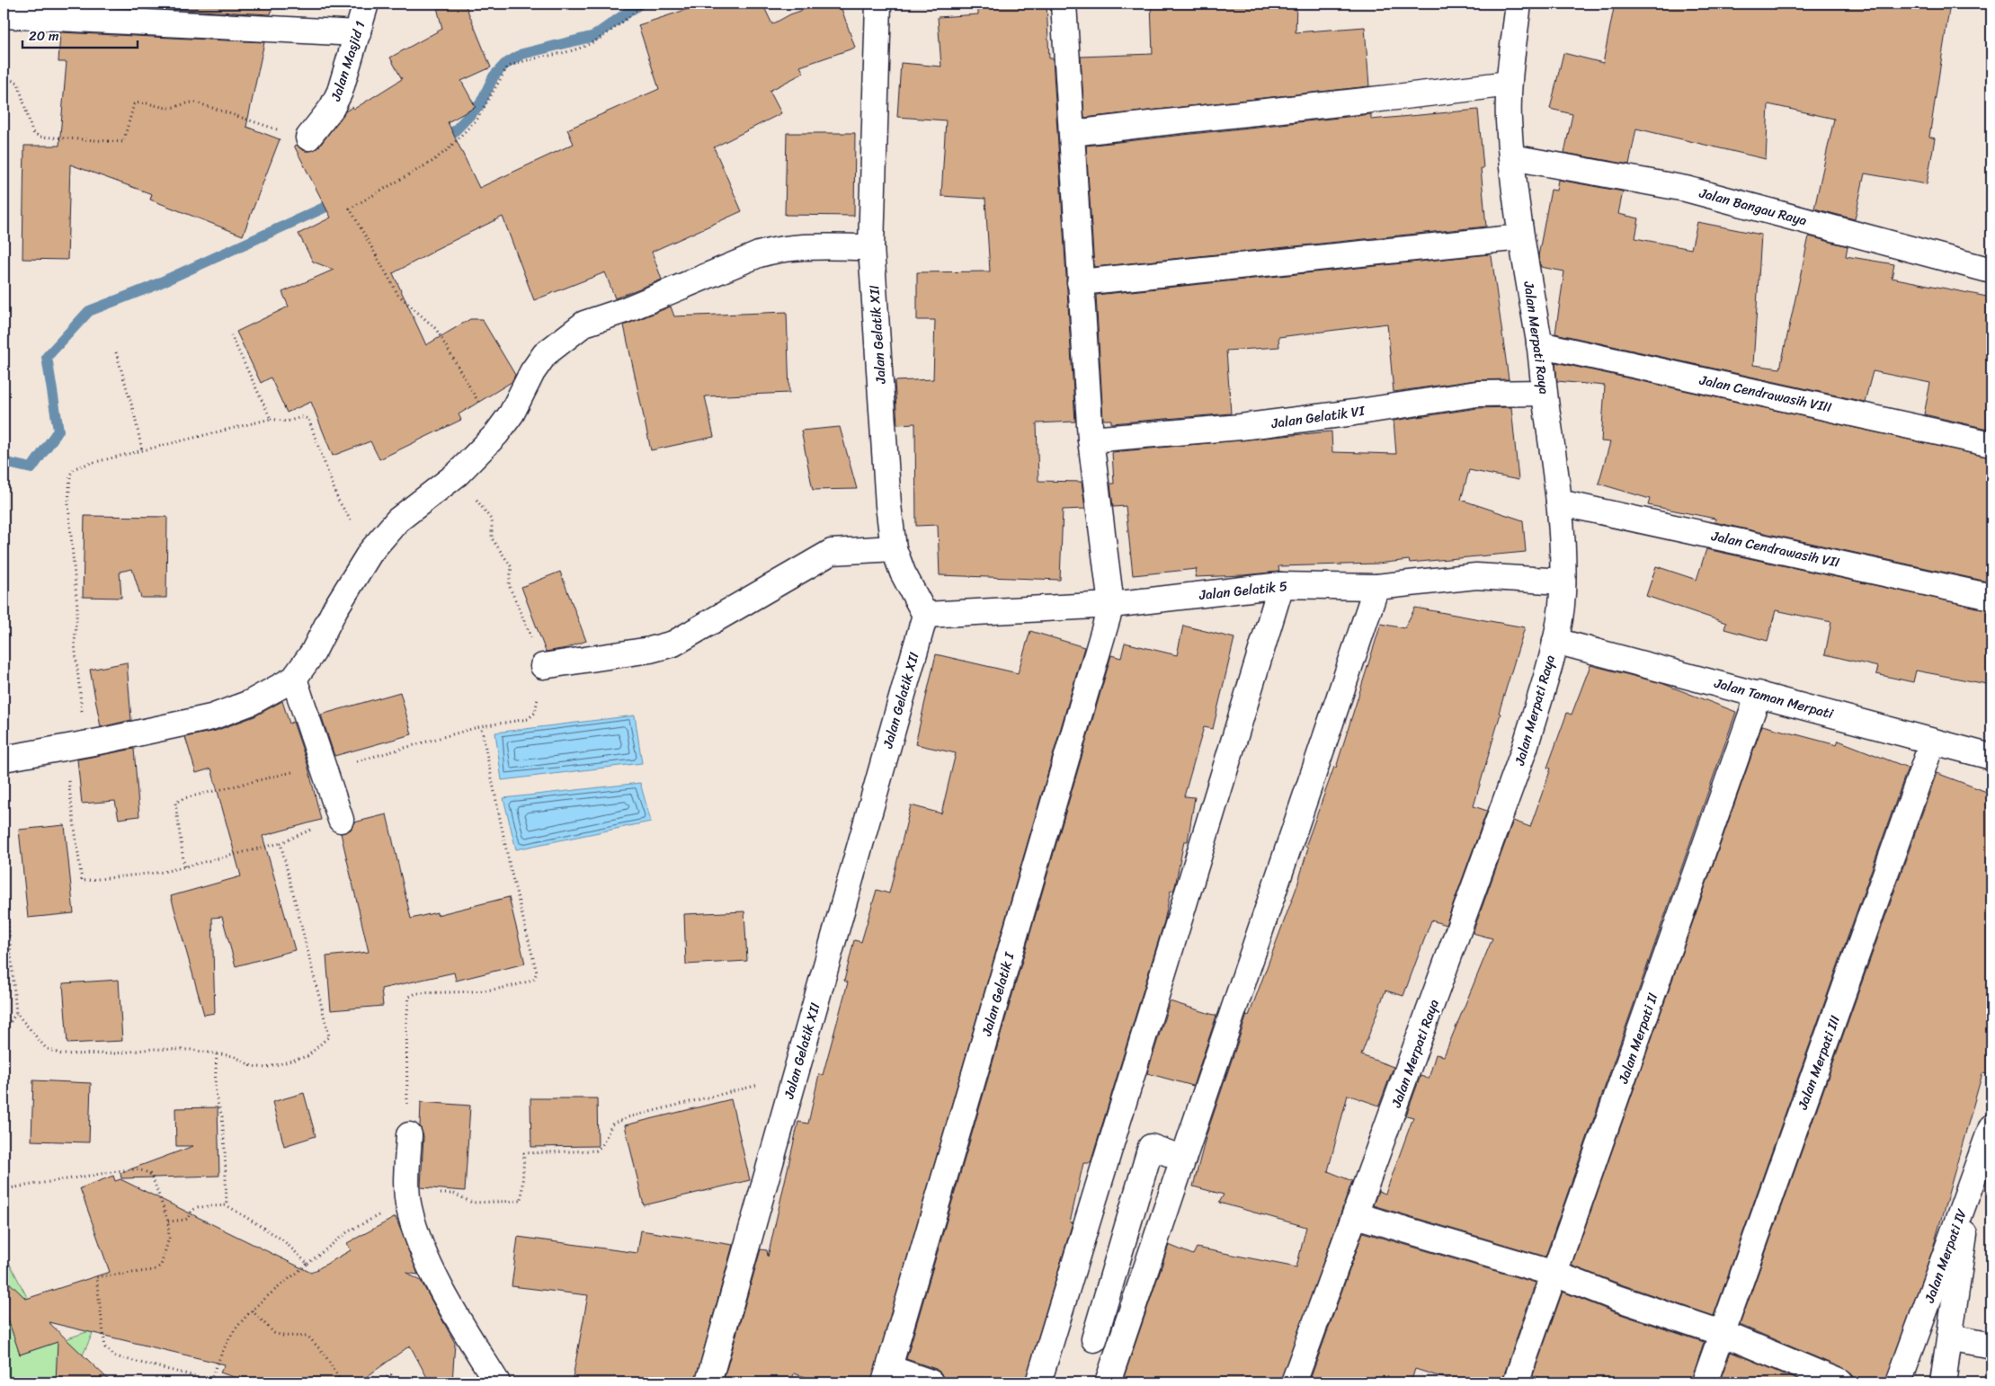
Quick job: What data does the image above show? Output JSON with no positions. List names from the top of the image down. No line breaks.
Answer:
{"streets":{"street":["Jalan Masjid 1","Jalan Bangau Raya","Jalan Gelatik XII","Jalan Merpati Raya","Jalan Cendrawasih VIII","Jalan Gelatik VI","Jalan Cendrawasih VII","Jalan Gelatik 5","Jalan Taman Merpati","Jalan Gelatik I","Jalan Merpati II","Jalan Merpati III","Jalan Merpati IV"]},"crossings":[["Jalan Bangau Raya","Jalan Merpati Raya"],["Jalan Gelatik XII","Jalan Gelatik 5"],["Jalan Merpati Raya","Jalan Cendrawasih VIII"],["Jalan Merpati Raya","Jalan Gelatik VI"],["Jalan Merpati Raya","Jalan Cendrawasih VII"],["Jalan Merpati Raya","Jalan Gelatik 5"],["Jalan Merpati Raya","Jalan Taman Merpati"],["Jalan Gelatik 5","Jalan Gelatik I"],["Jalan Taman Merpati","Jalan Merpati II"],["Jalan Taman Merpati","Jalan Merpati III"]],"scale_bar":"20 m"}
